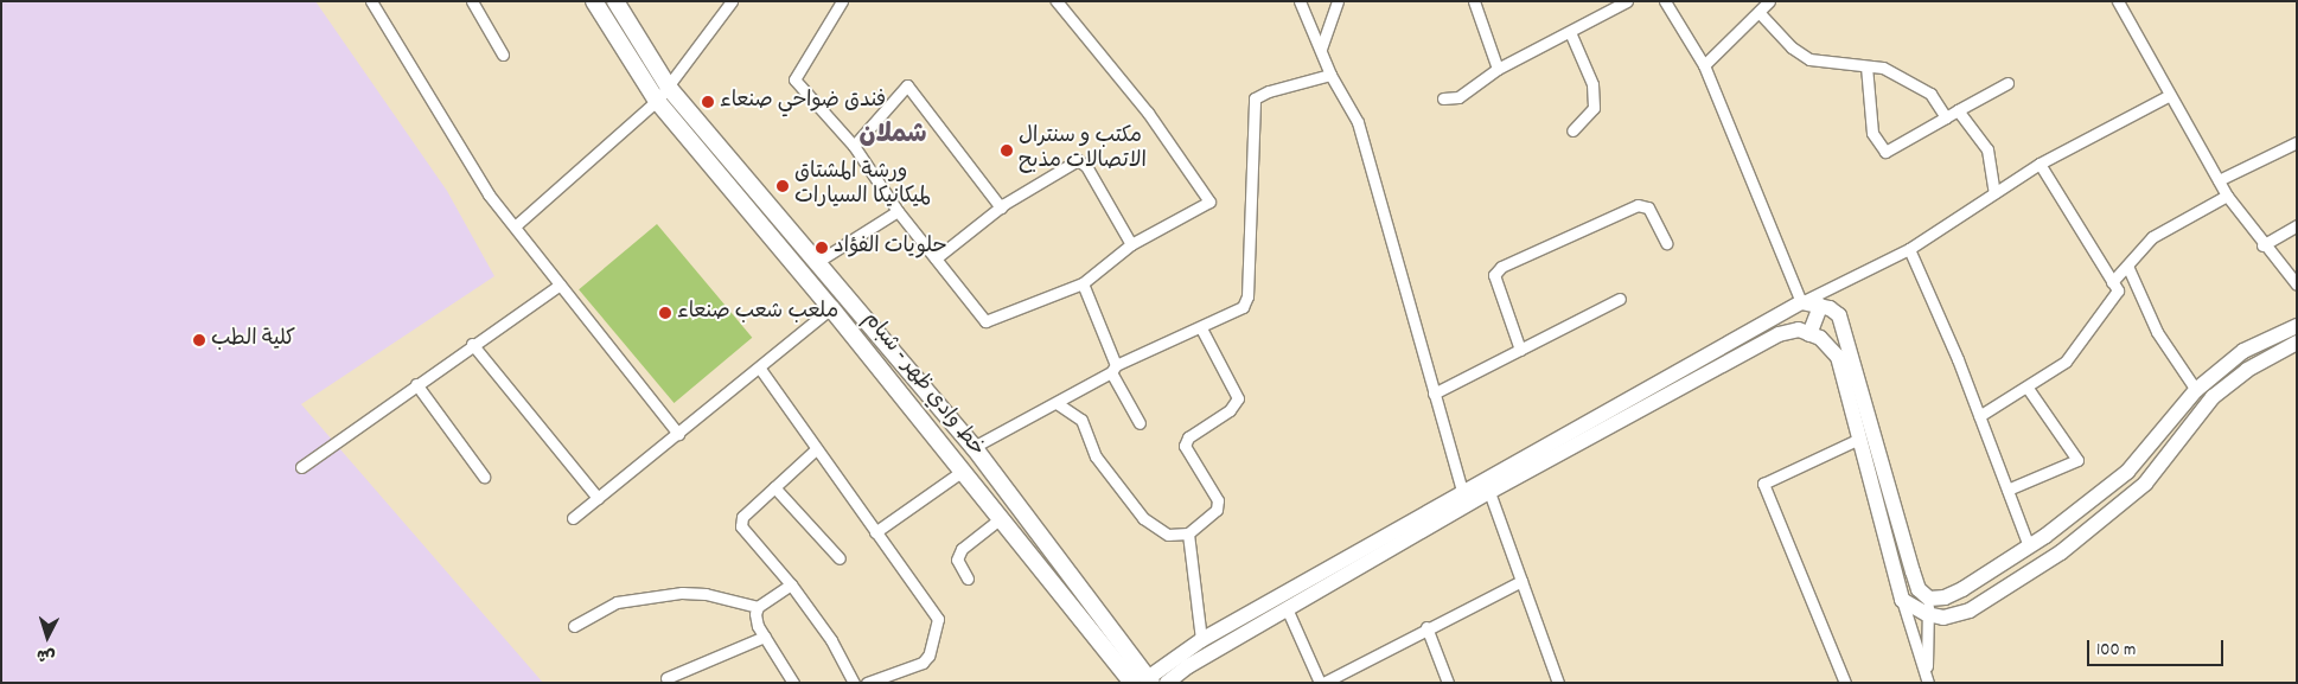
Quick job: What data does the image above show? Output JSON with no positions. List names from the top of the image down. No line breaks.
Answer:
{"streets":{"main road":["خط وادي ظهر - شبام"]},"districts":["شملان"],"places":["فندق ضواحي صنعاء","مكتب و سنترال الاتصالات مذبح","ورشة المشتاق لميكانيكا السيارات","حلويات الفؤاد","ملعب شعب صنعاء","كلية الطب"],"scale_bar":"100 m","north":"bottom"}
